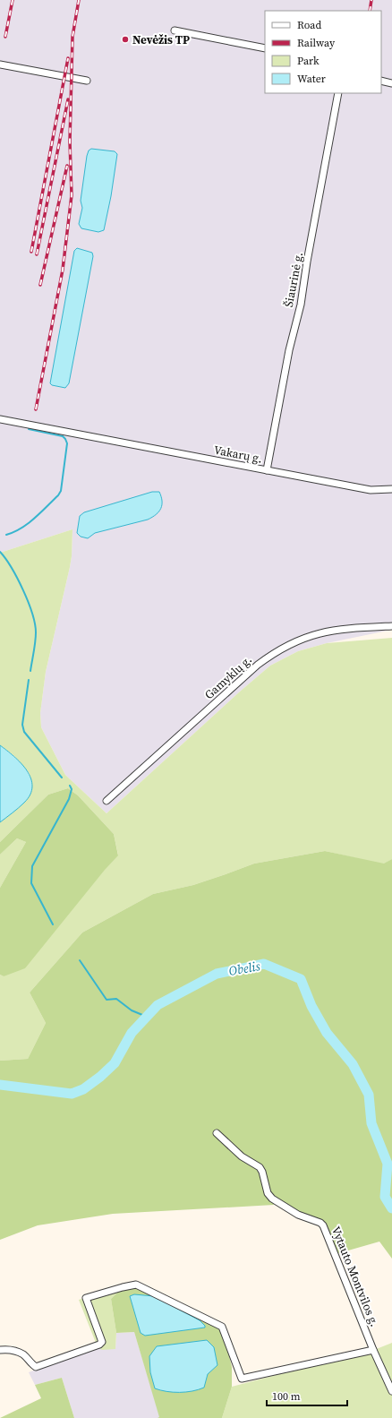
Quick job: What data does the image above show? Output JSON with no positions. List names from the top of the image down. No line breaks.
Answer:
{"streets":{"street":["Šiaurinė g.","Vakarų g.","Gamyklų g.","Vytauto Montvilos g."]},"crossings":[["Šiaurinė g.","Vakarų g."]],"water":["Obelis"],"places":["Nevėžis TP"],"legend":["Road","Railway","Park","Water"],"scale_bar":"100 m"}
